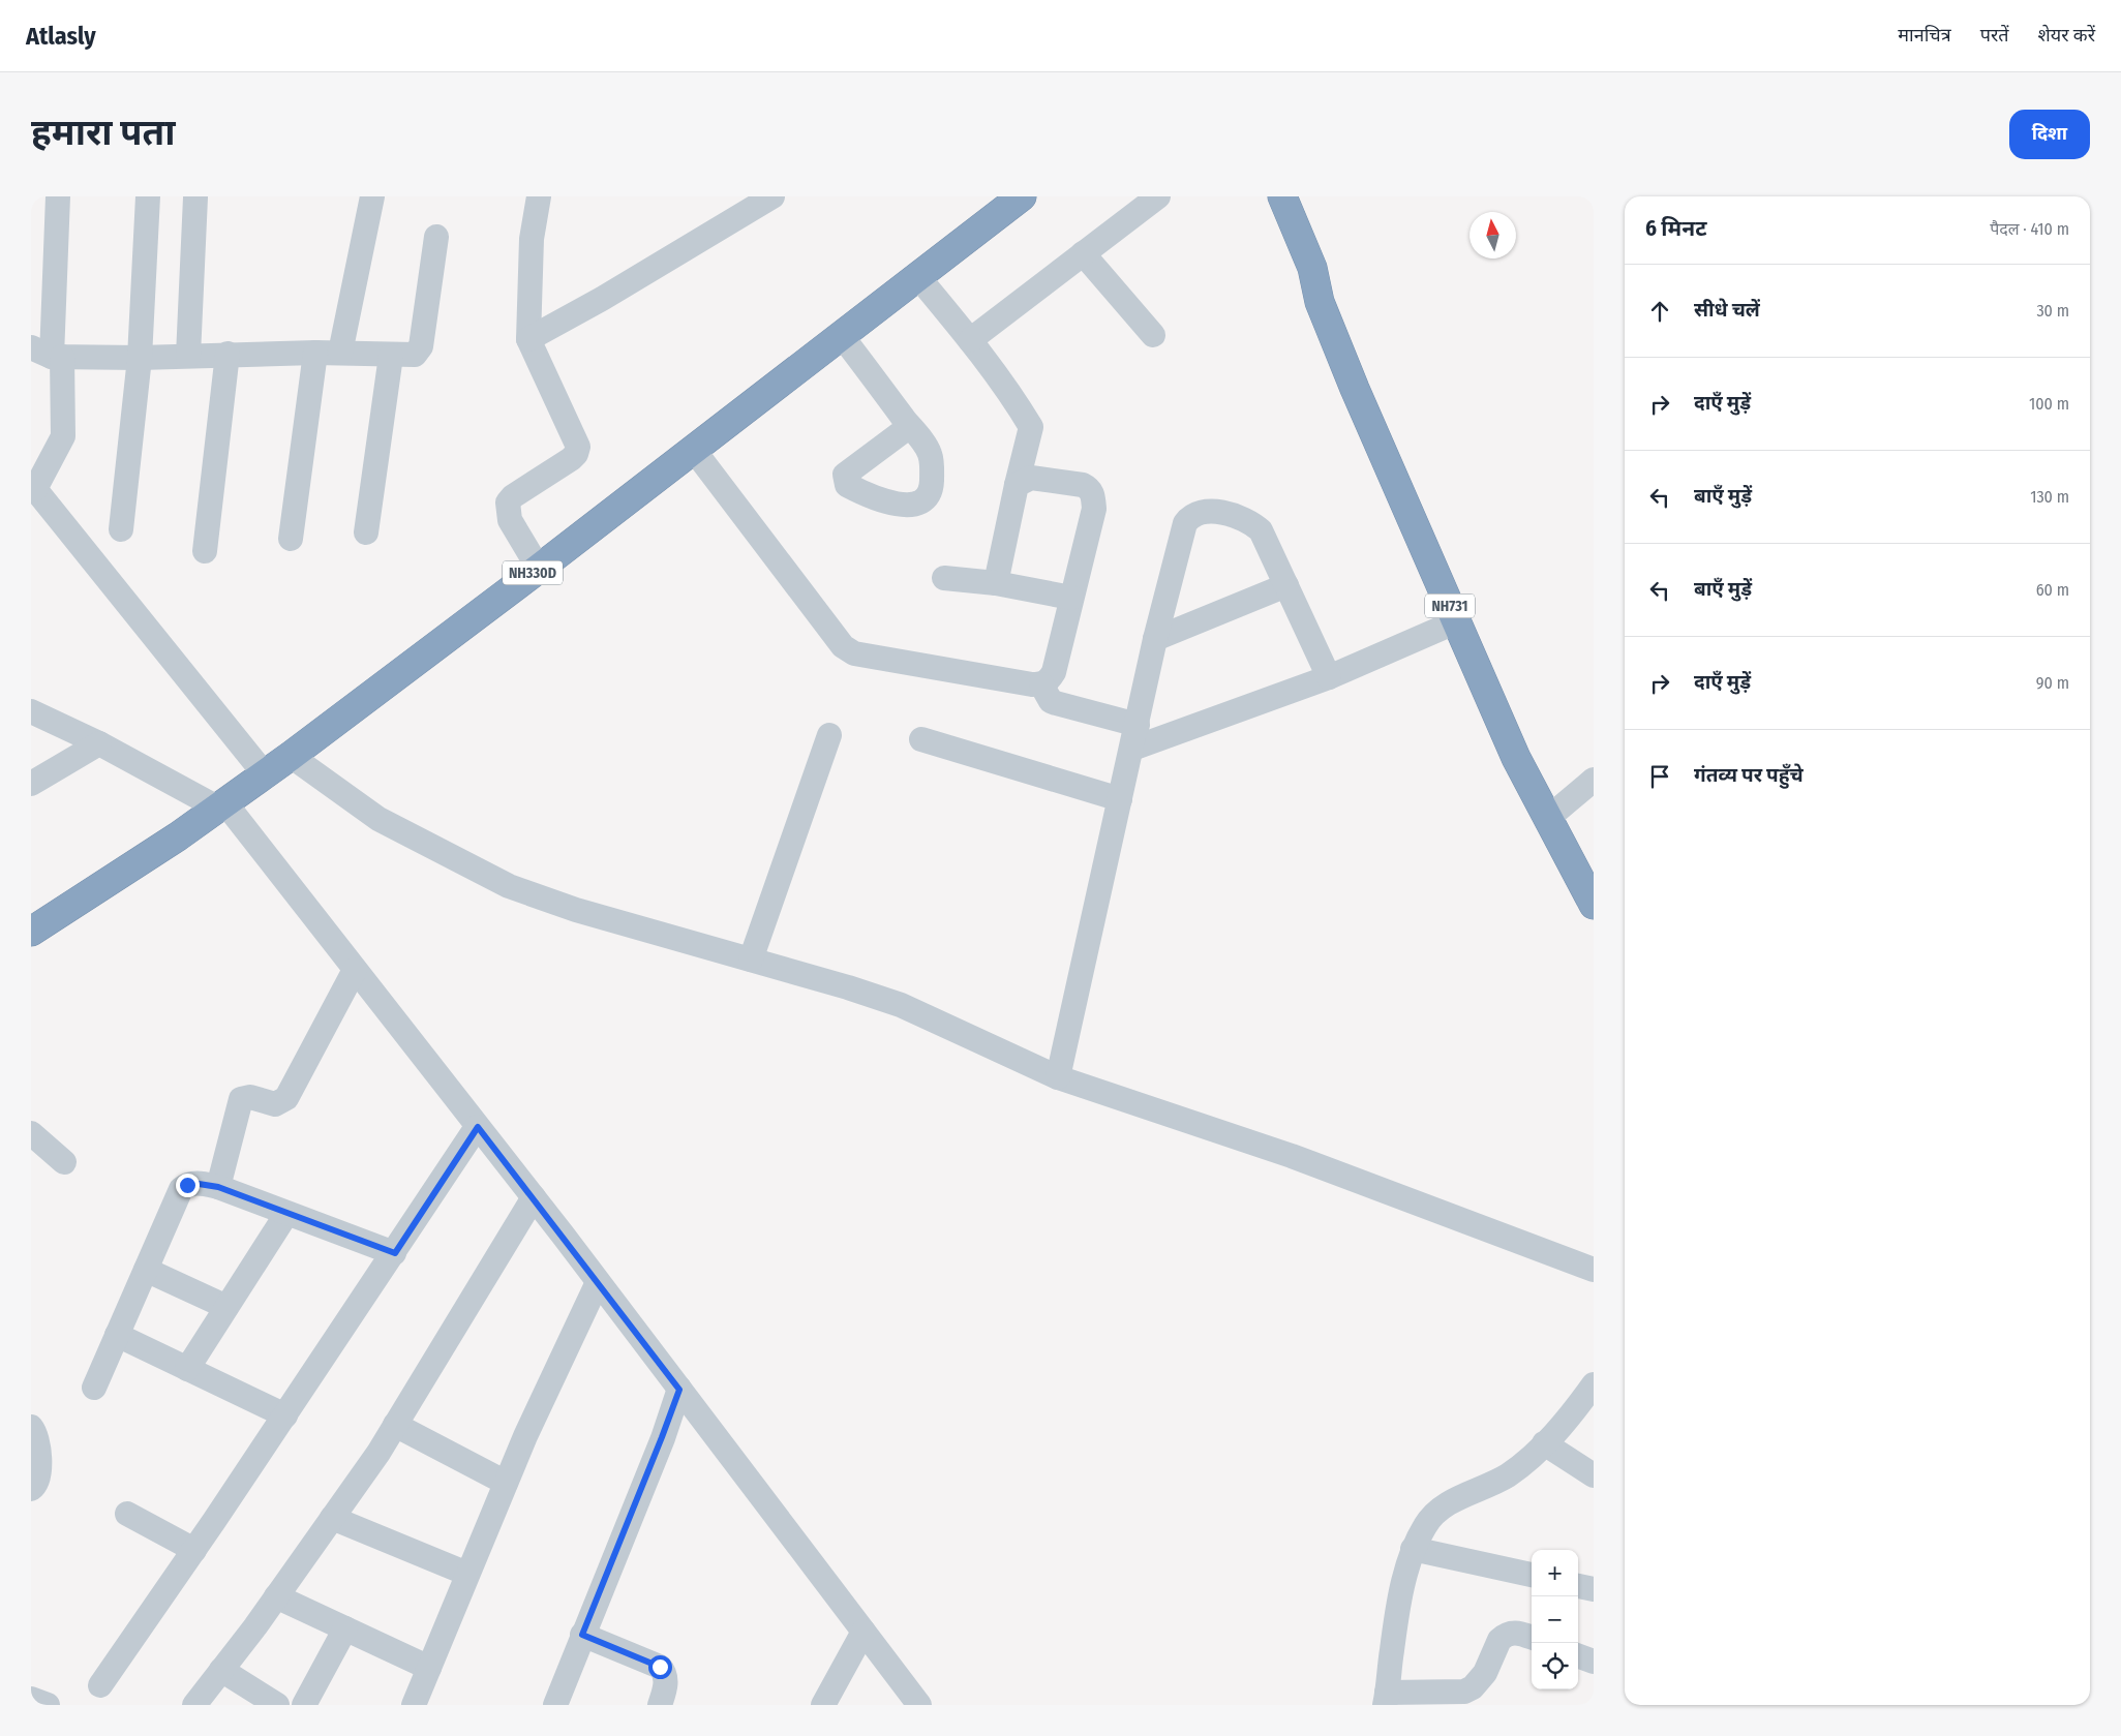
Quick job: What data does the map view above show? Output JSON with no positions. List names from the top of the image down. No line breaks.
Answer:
{"streets":{"highway":["NH330D","NH731"]},"north":"top","page":{"header":"Atlasly","nav":["मानचित्र","परतें","शेयर करें"],"buttons":"दिशा","title":"हमारा पता","heading":["6 मिनट","पैदल · 410 m"],"list":[["सीधे चलें","30 m"],["दाएँ मुड़ें","100 m"],["बाएँ मुड़ें","130 m"],["बाएँ मुड़ें","60 m"],["दाएँ मुड़ें","90 m"],"गंतव्य पर पहुँचे"],"map_buttons":["+","−"]}}
